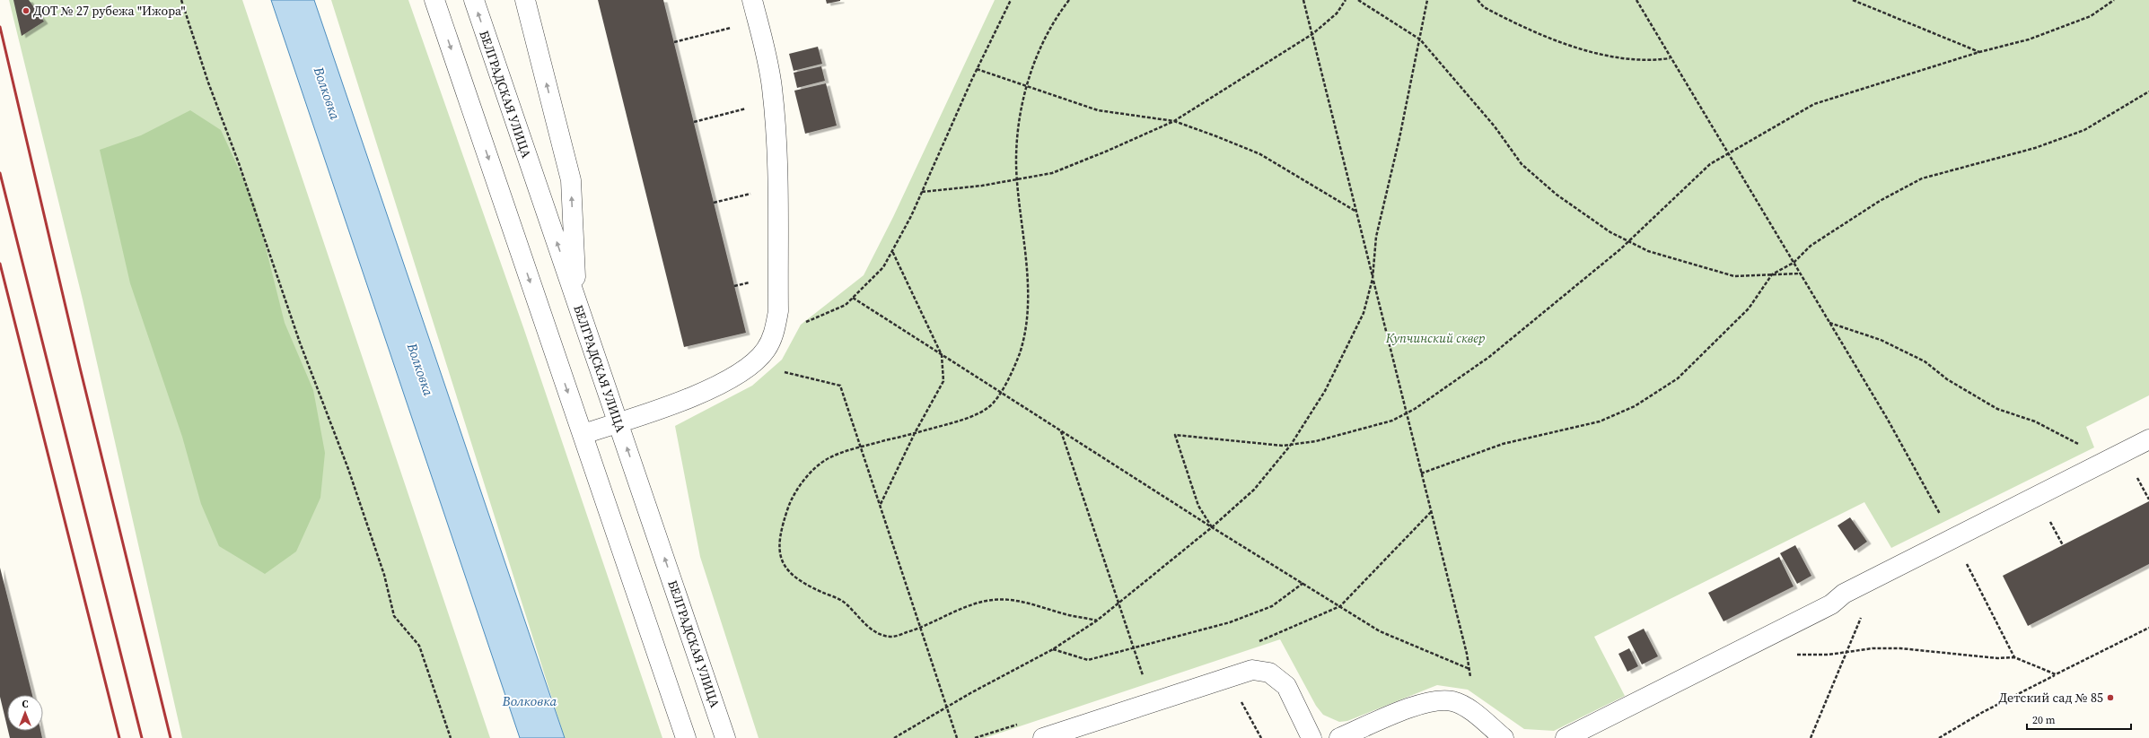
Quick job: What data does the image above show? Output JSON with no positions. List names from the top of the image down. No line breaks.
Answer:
{"streets":{"street":["БЕЛГРАДСКАЯ УЛИЦА"]},"water":["Волковка"],"parks":["Купчинский сквер"],"places":["ДОТ № 27 рубежа \"Ижора\"","Детский сад № 85"],"scale_bar":"20 m","north":"top"}
